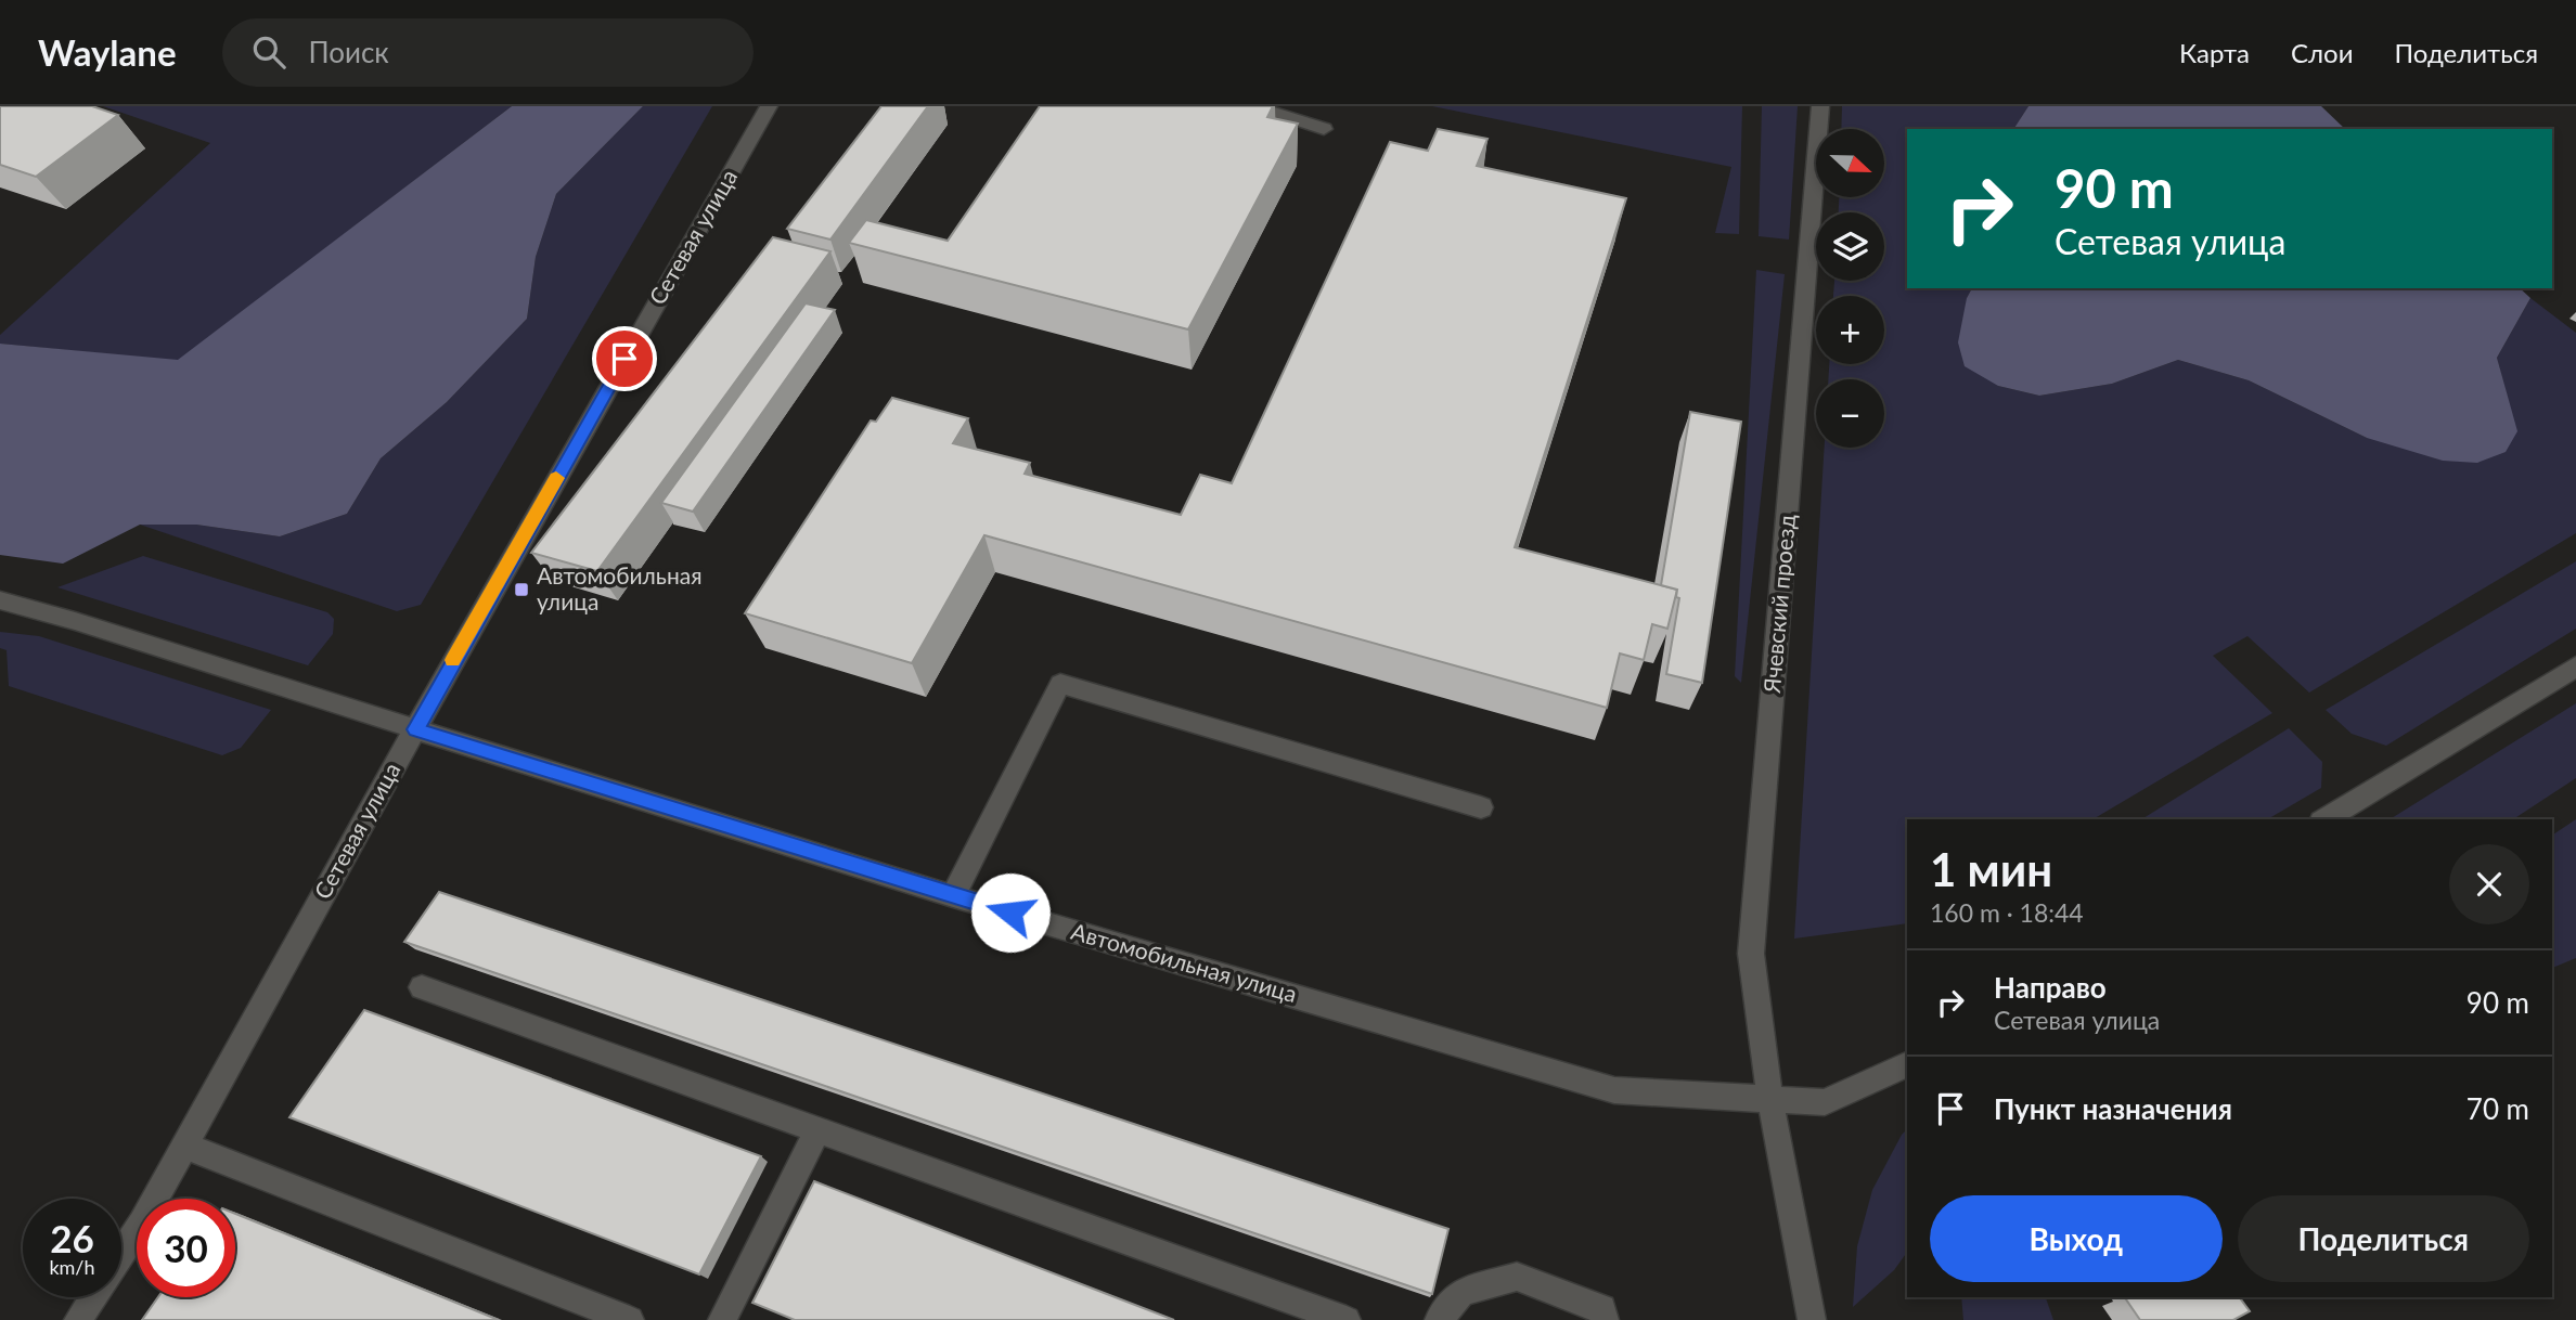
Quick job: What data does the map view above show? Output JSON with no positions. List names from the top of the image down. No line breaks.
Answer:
{"streets":{"street":["Сетевая улица","Ячевский проезд","Автомобильная улица"]},"crossings":[["Сетевая улица","Автомобильная улица"],["Ячевский проезд","Автомобильная улица"]],"places":{"transit":["Автомобильная улица"]},"north":"right","page":{"header":"Waylane","search":"Поиск","nav":["Карта","Слои","Поделиться"],"map_buttons":["+","−"],"turn":["90 m","Сетевая улица"],"heading":["1 мин","160 m · 18:44"],"list":[{"name":"Направо","note":"Сетевая улица","value":"90 m"},{"name":"Пункт назначения","value":"70 m"}],"buttons":["Выход","Поделиться"],"speed":"26 km/h","limit":"30"}}
